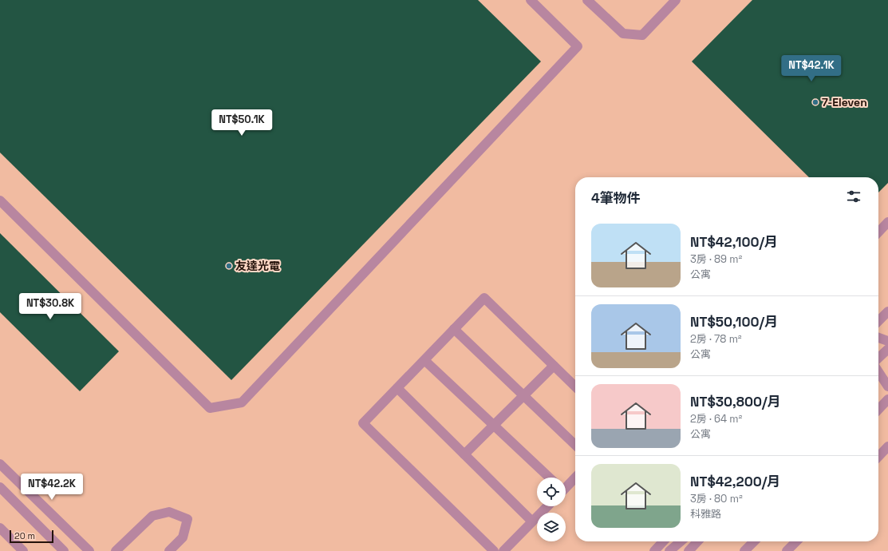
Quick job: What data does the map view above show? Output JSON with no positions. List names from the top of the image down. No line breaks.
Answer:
{"places":["7-Eleven","友達光電"],"scale_bar":"20 m","page":{"price":["NT$42.1K","NT$50.1K","NT$30.8K","NT$42.2K"],"heading":"4筆物件","list":[{"name":"NT$42,100/月","note":"3房 · 89 m² · 公寓"},{"name":"NT$50,100/月","note":"2房 · 78 m² · 公寓"},{"name":"NT$30,800/月","note":"2房 · 64 m² · 公寓"},{"name":"NT$42,200/月","note":"3房 · 80 m² · 科雅路"}],"scale":"20 m"}}
